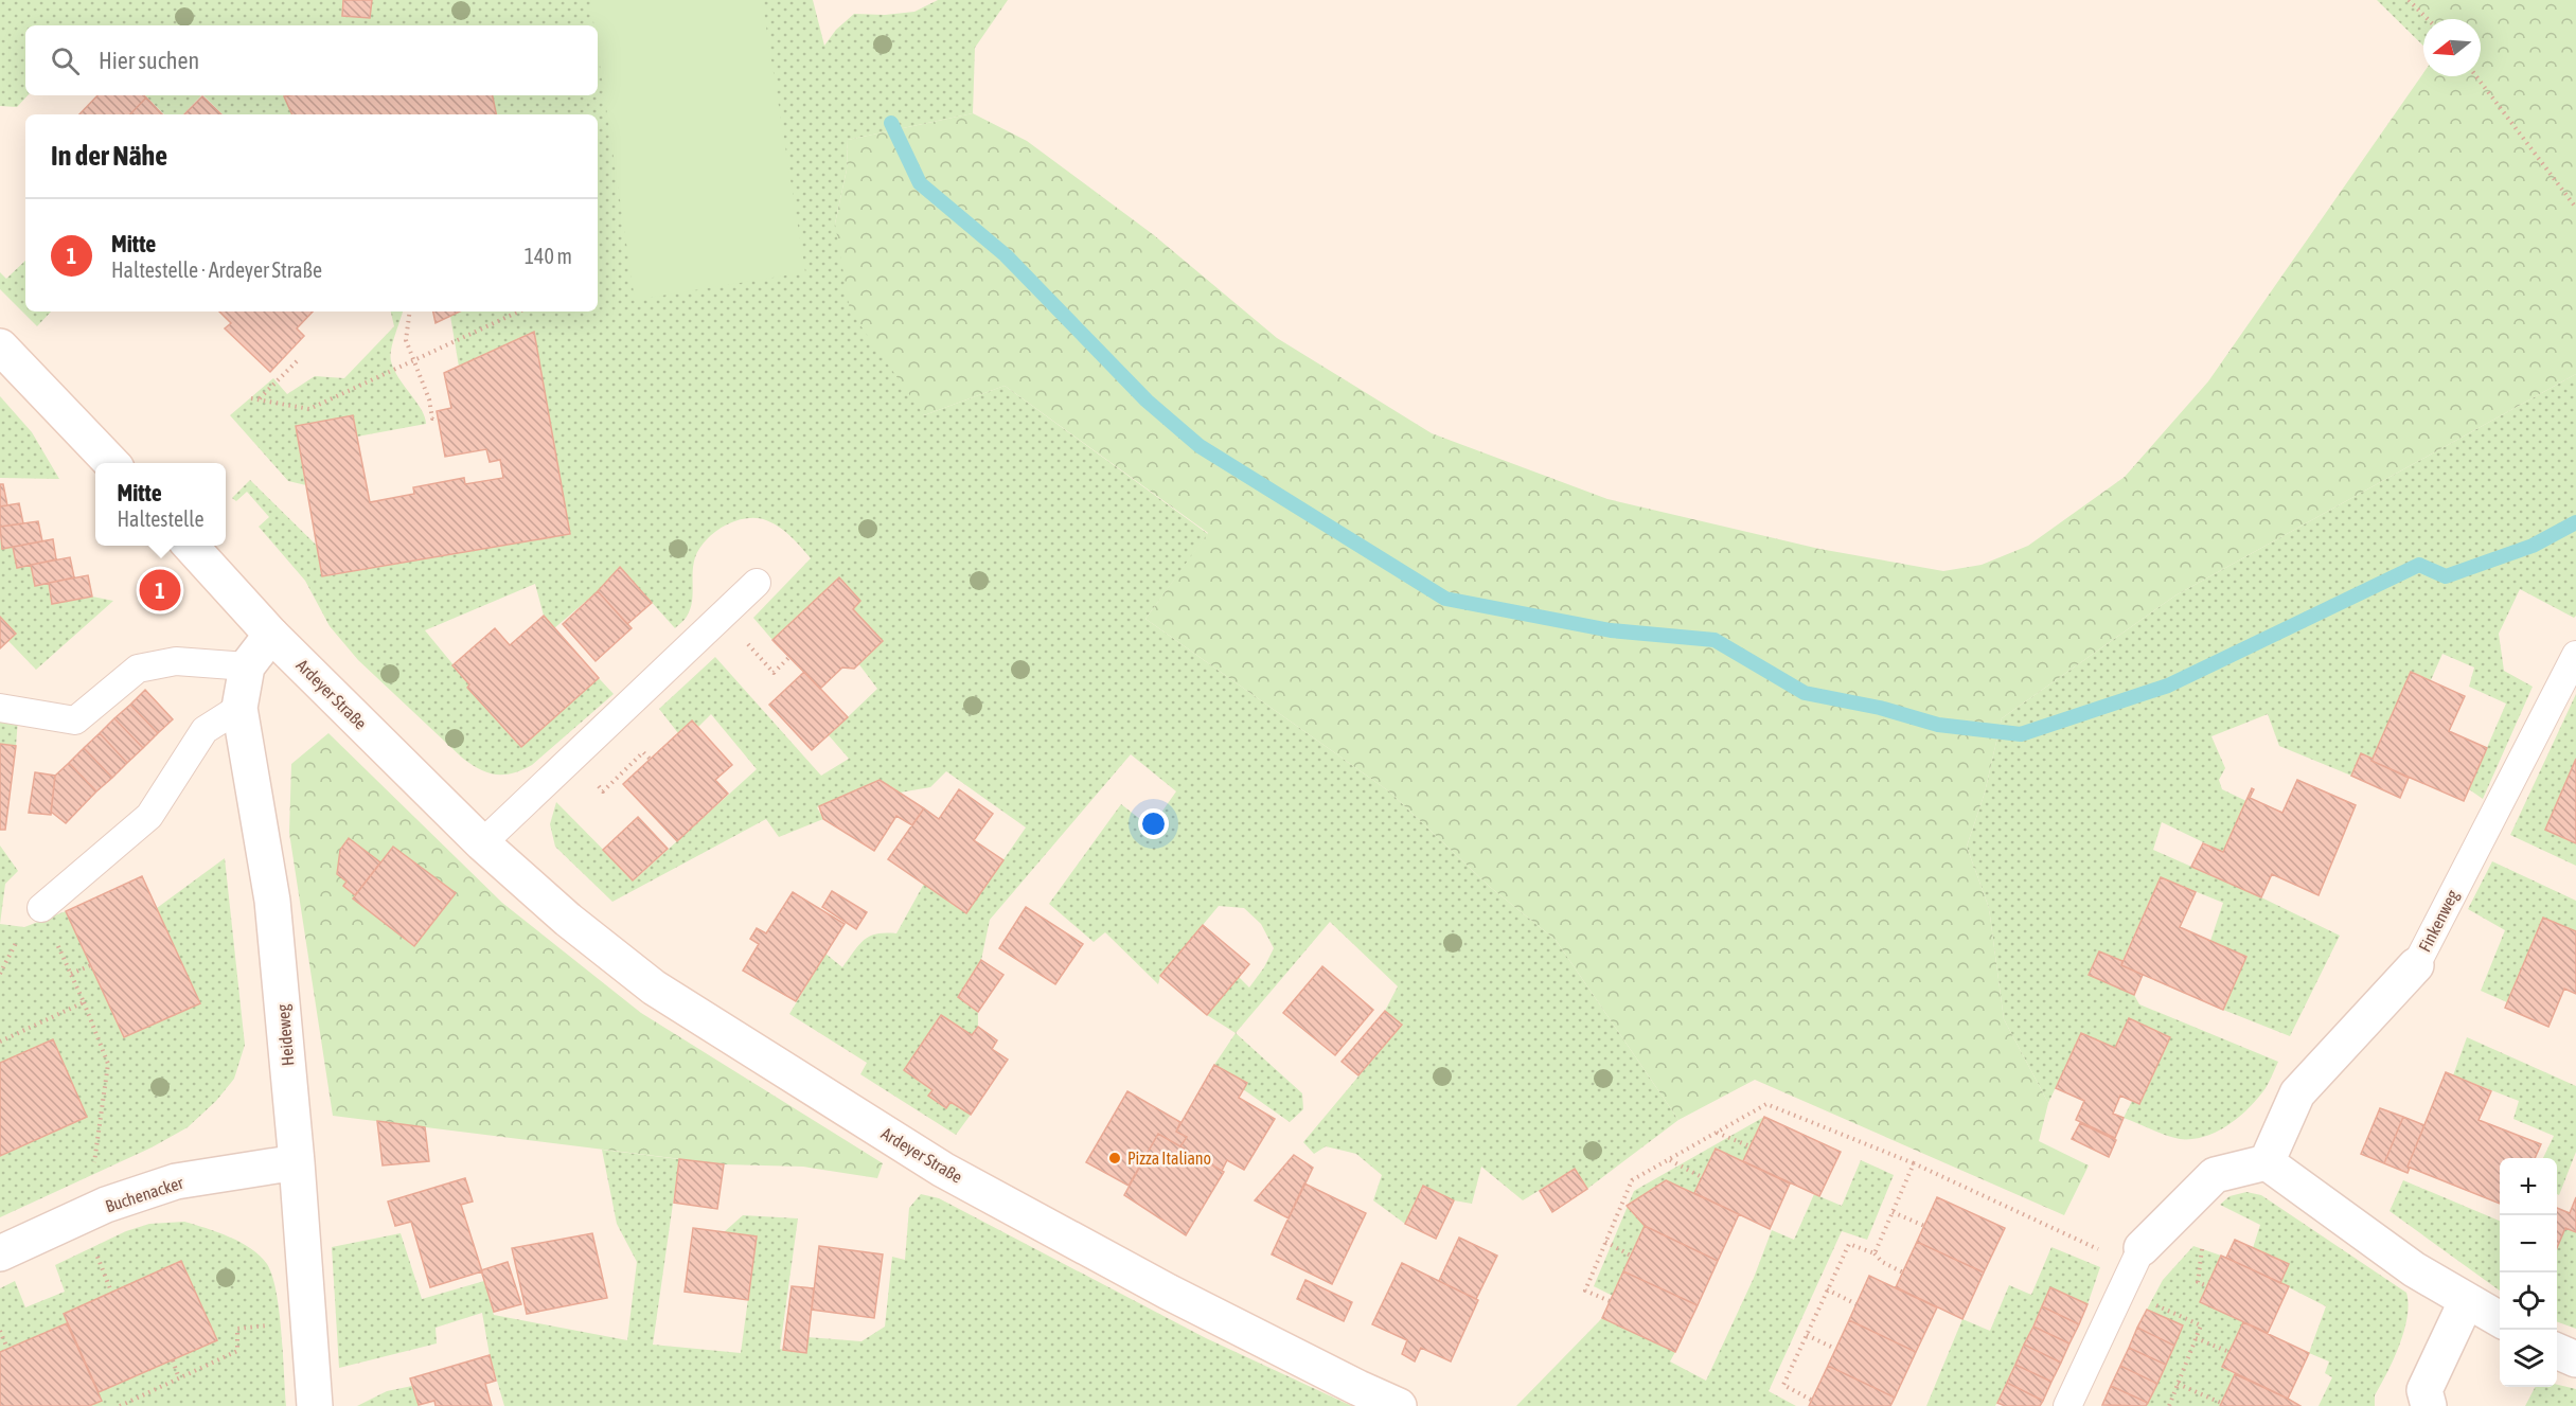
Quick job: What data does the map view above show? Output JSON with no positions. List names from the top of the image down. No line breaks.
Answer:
{"streets":{"street":["Ardeyer Straße","Finkenweg","Heideweg","Buchenacker"]},"crossings":[["Ardeyer Straße","Heideweg"],["Heideweg","Buchenacker"]],"places":["Pizza Italiano"],"north":"left","page":{"search":"Hier suchen","heading":"In der Nähe","list":[{"mark":"1","name":"Mitte","note":"Haltestelle · Ardeyer Straße","value":"140 m"}],"popup":["Mitte","Haltestelle"],"pins":"1","map_buttons":["+","−"]}}
